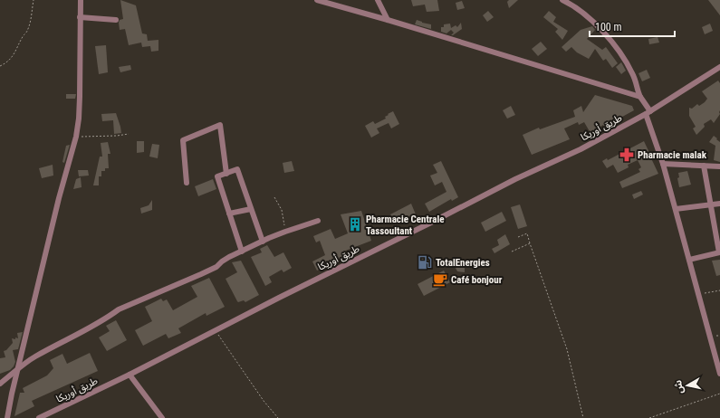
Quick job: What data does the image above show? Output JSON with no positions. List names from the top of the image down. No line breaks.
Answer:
{"streets":{"street":["طريق أوريكا"]},"places":{"pharmacy":["Pharmacie malak"],"building":["Pharmacie Centrale Tassoultant"],"fuel station":["TotalEnergies"],"cafe":["Café bonjour"]},"scale_bar":"100 m","north":"left"}
